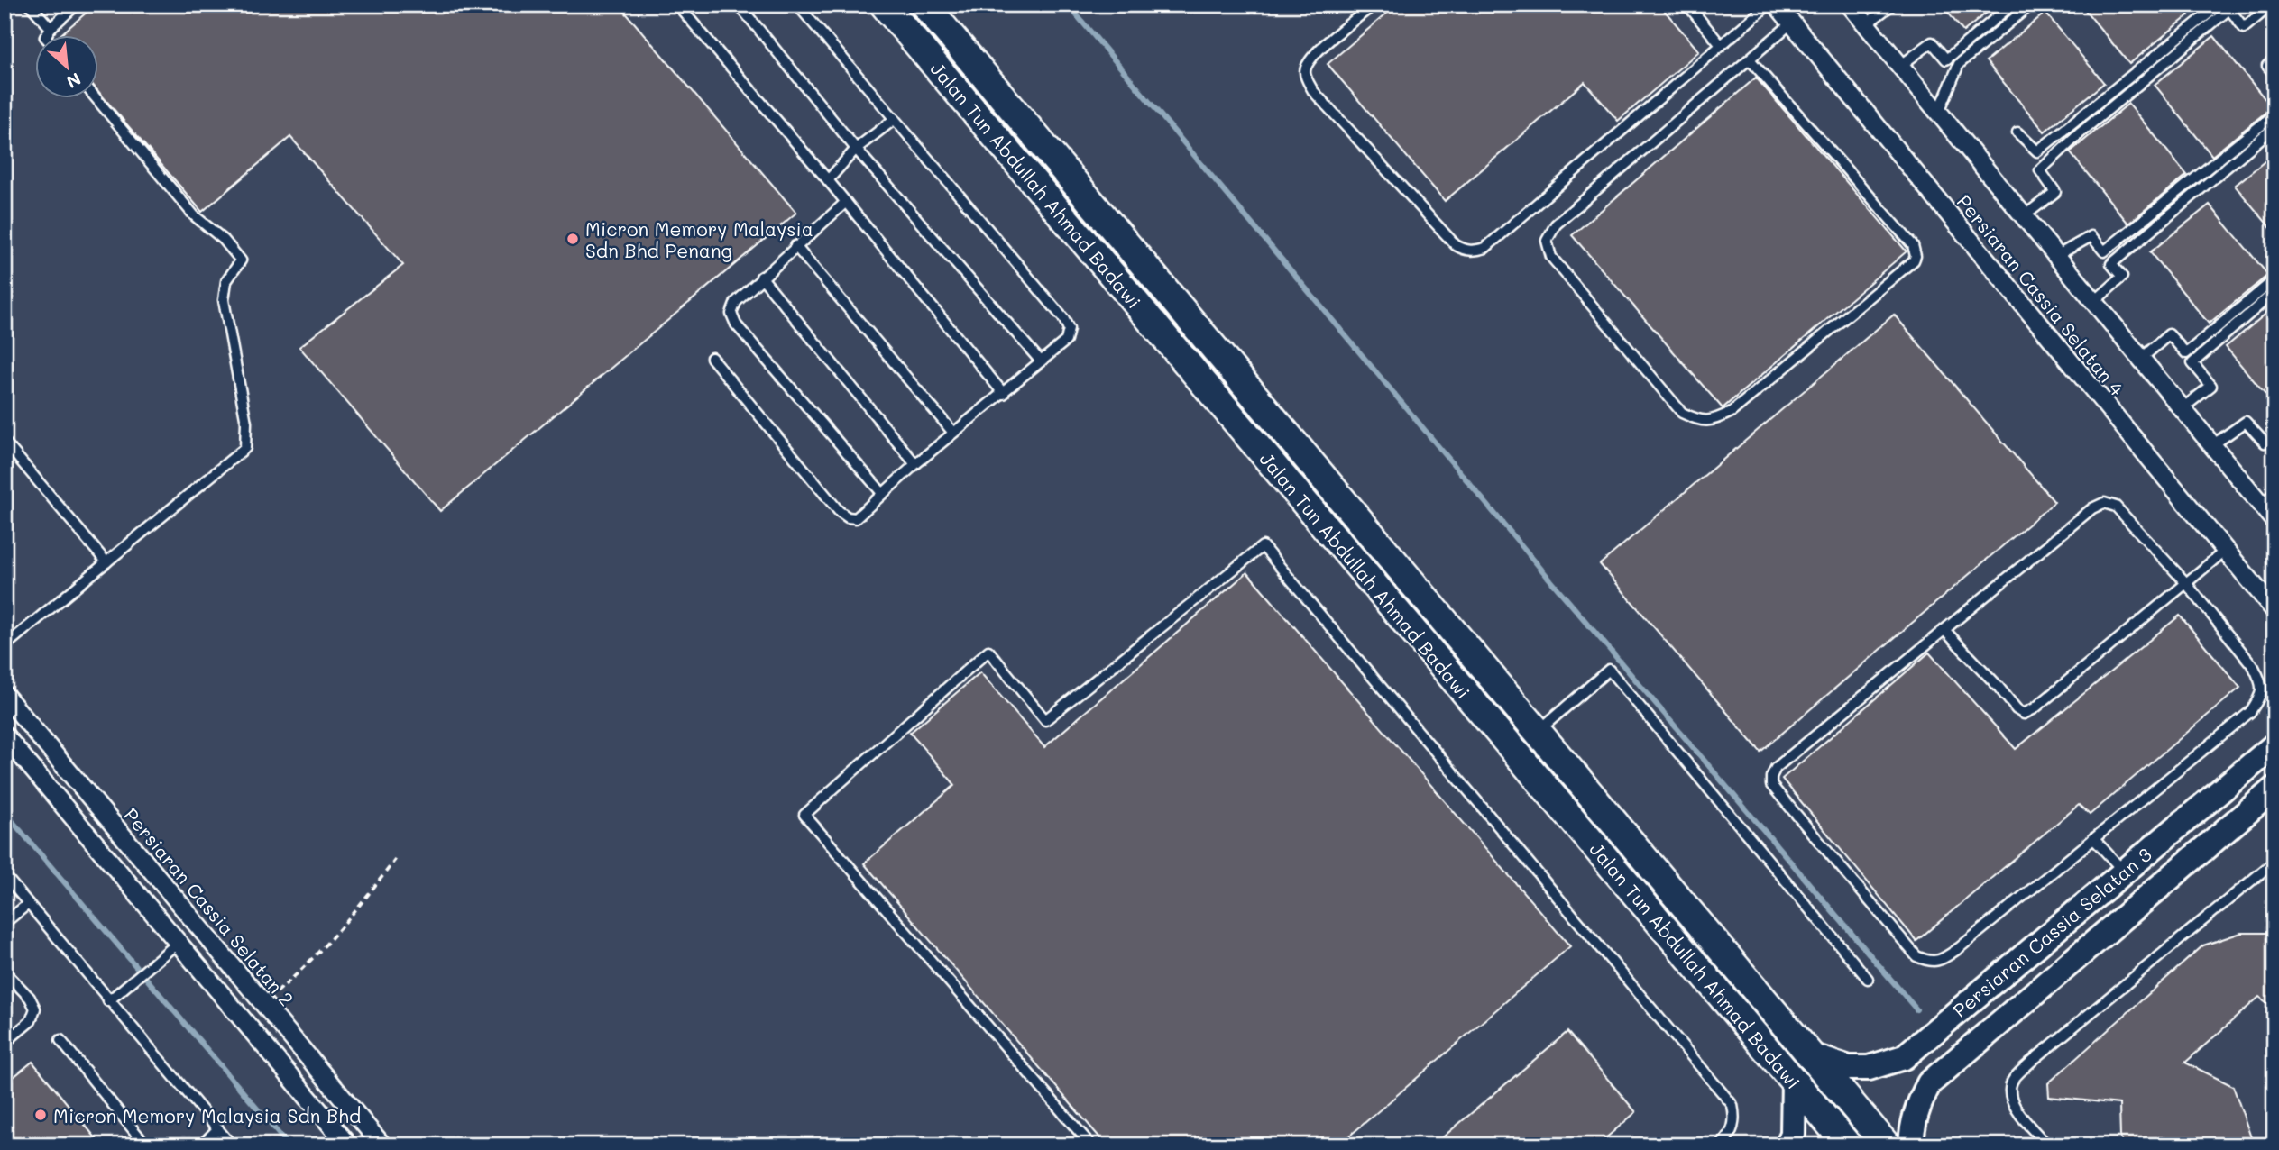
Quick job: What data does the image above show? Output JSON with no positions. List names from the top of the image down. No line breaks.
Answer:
{"streets":{"main road":["Jalan Tun Abdullah Ahmad Badawi"],"street":["Persiaran Cassia Selatan 4","Persiaran Cassia Selatan 2","Persiaran Cassia Selatan 3"]},"crossings":[["Jalan Tun Abdullah Ahmad Badawi","Persiaran Cassia Selatan 3"]],"places":["Micron Memory Malaysia Sdn Bhd Penang","Micron Memory Malaysia Sdn Bhd"],"north":"bottom right"}
